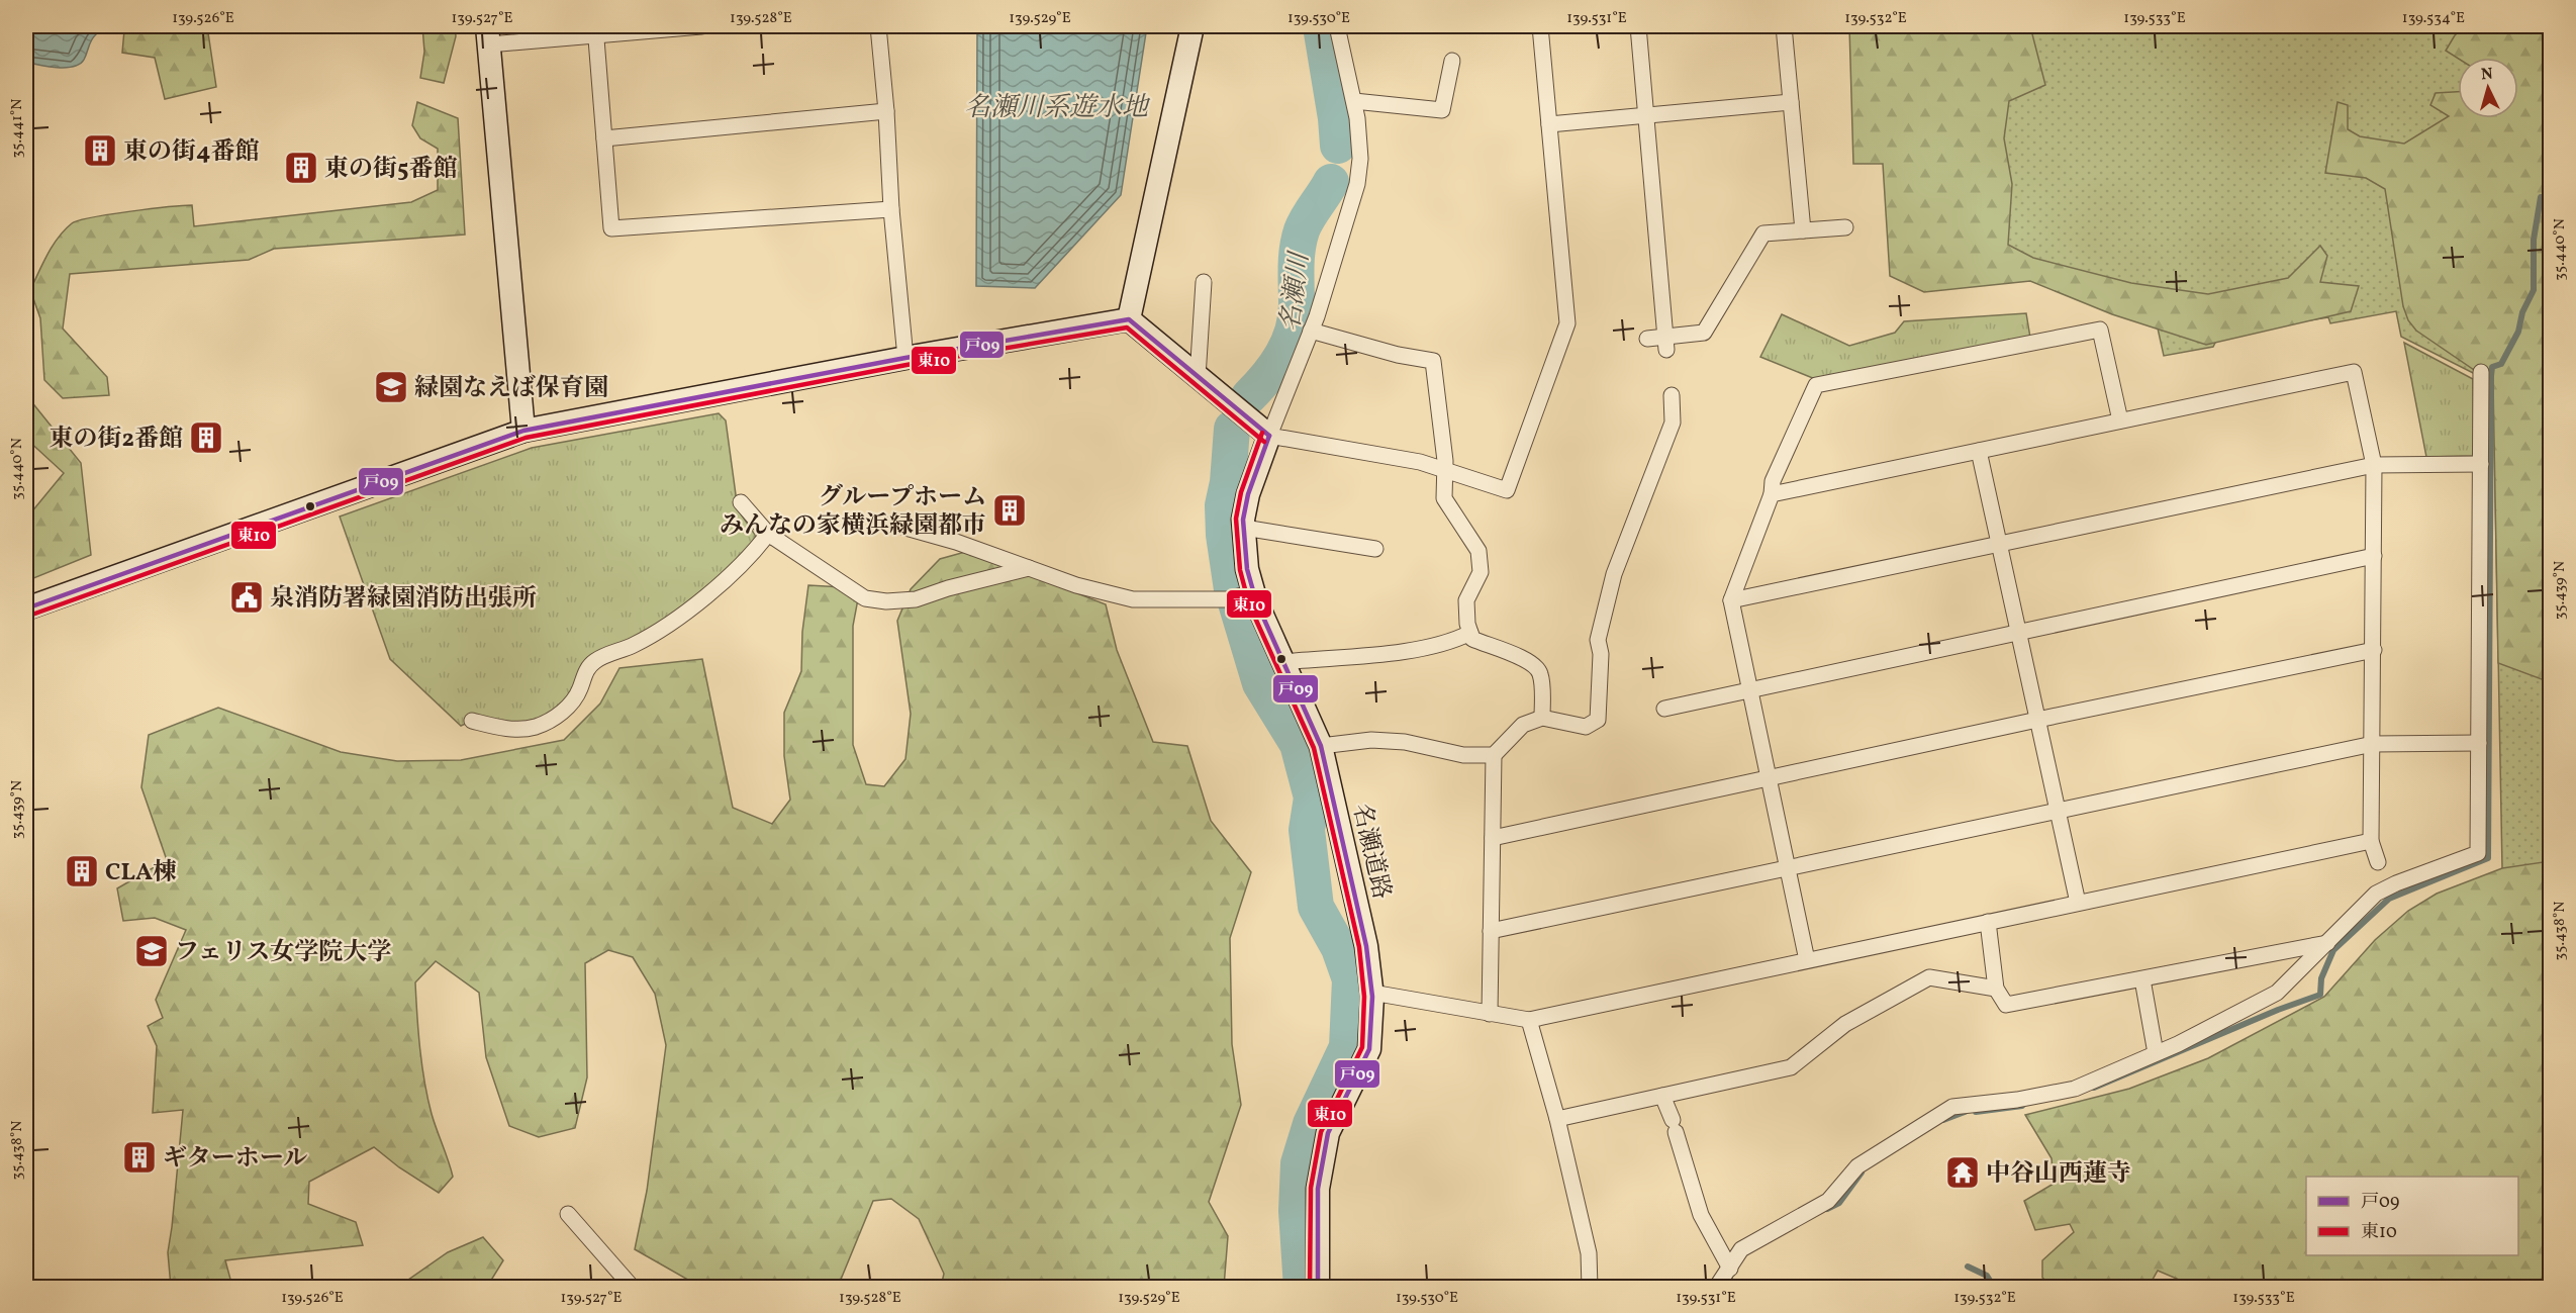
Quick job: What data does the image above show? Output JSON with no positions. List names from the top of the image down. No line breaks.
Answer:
{"streets":{"street":["名瀬道路"]},"water":["名瀬川系遊水地","名瀬川"],"places":{"building":["東の街4番館","東の街5番館","東の街2番館","グループホーム みんなの家横浜緑園都市","CLA棟","ギターホール"],"school or university":["緑園なえば保育園","フェリス女学院大学"],"public building":["泉消防署緑園消防出張所"],"temple":["中谷山西蓮寺"]},"lines":["transit line 戸09","transit line 東10"],"legend":["戸09","東10"],"north":"top","coordinates":["139.526°E","139.527°E","139.528°E","139.529°E","139.530°E","139.531°E","139.532°E","139.533°E","139.534°E","35.441°N","35.440°N","35.439°N","35.438°N"]}
